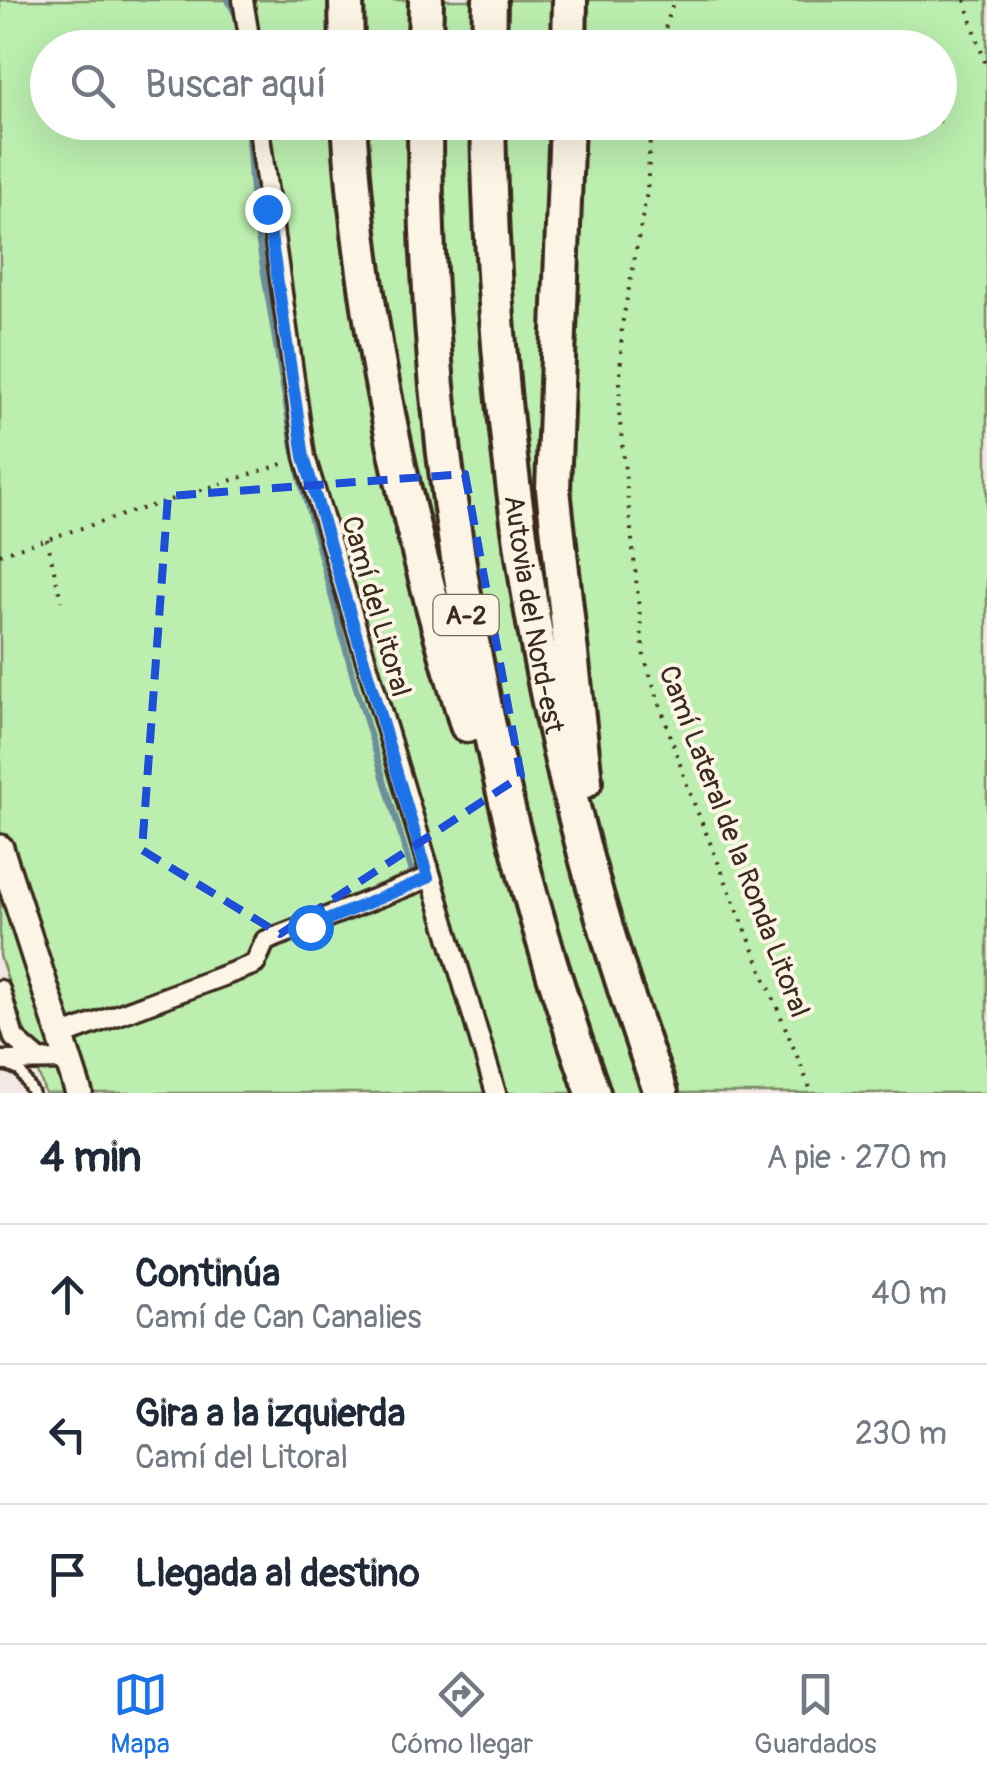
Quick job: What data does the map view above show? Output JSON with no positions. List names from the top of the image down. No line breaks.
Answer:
{"streets":{"highway":["A-2","Autovia del Nord-est"],"street":["Camí del Litoral"],"path":["Camí Lateral de la Ronda Litoral"]},"page":{"search":"Buscar aquí","heading":["4 min","A pie · 270 m"],"list":[["Continúa","Camí de Can Canalies","40 m"],["Gira a la izquierda","Camí del Litoral","230 m"],"Llegada al destino"],"nav":["Mapa","Cómo llegar","Guardados"]}}
